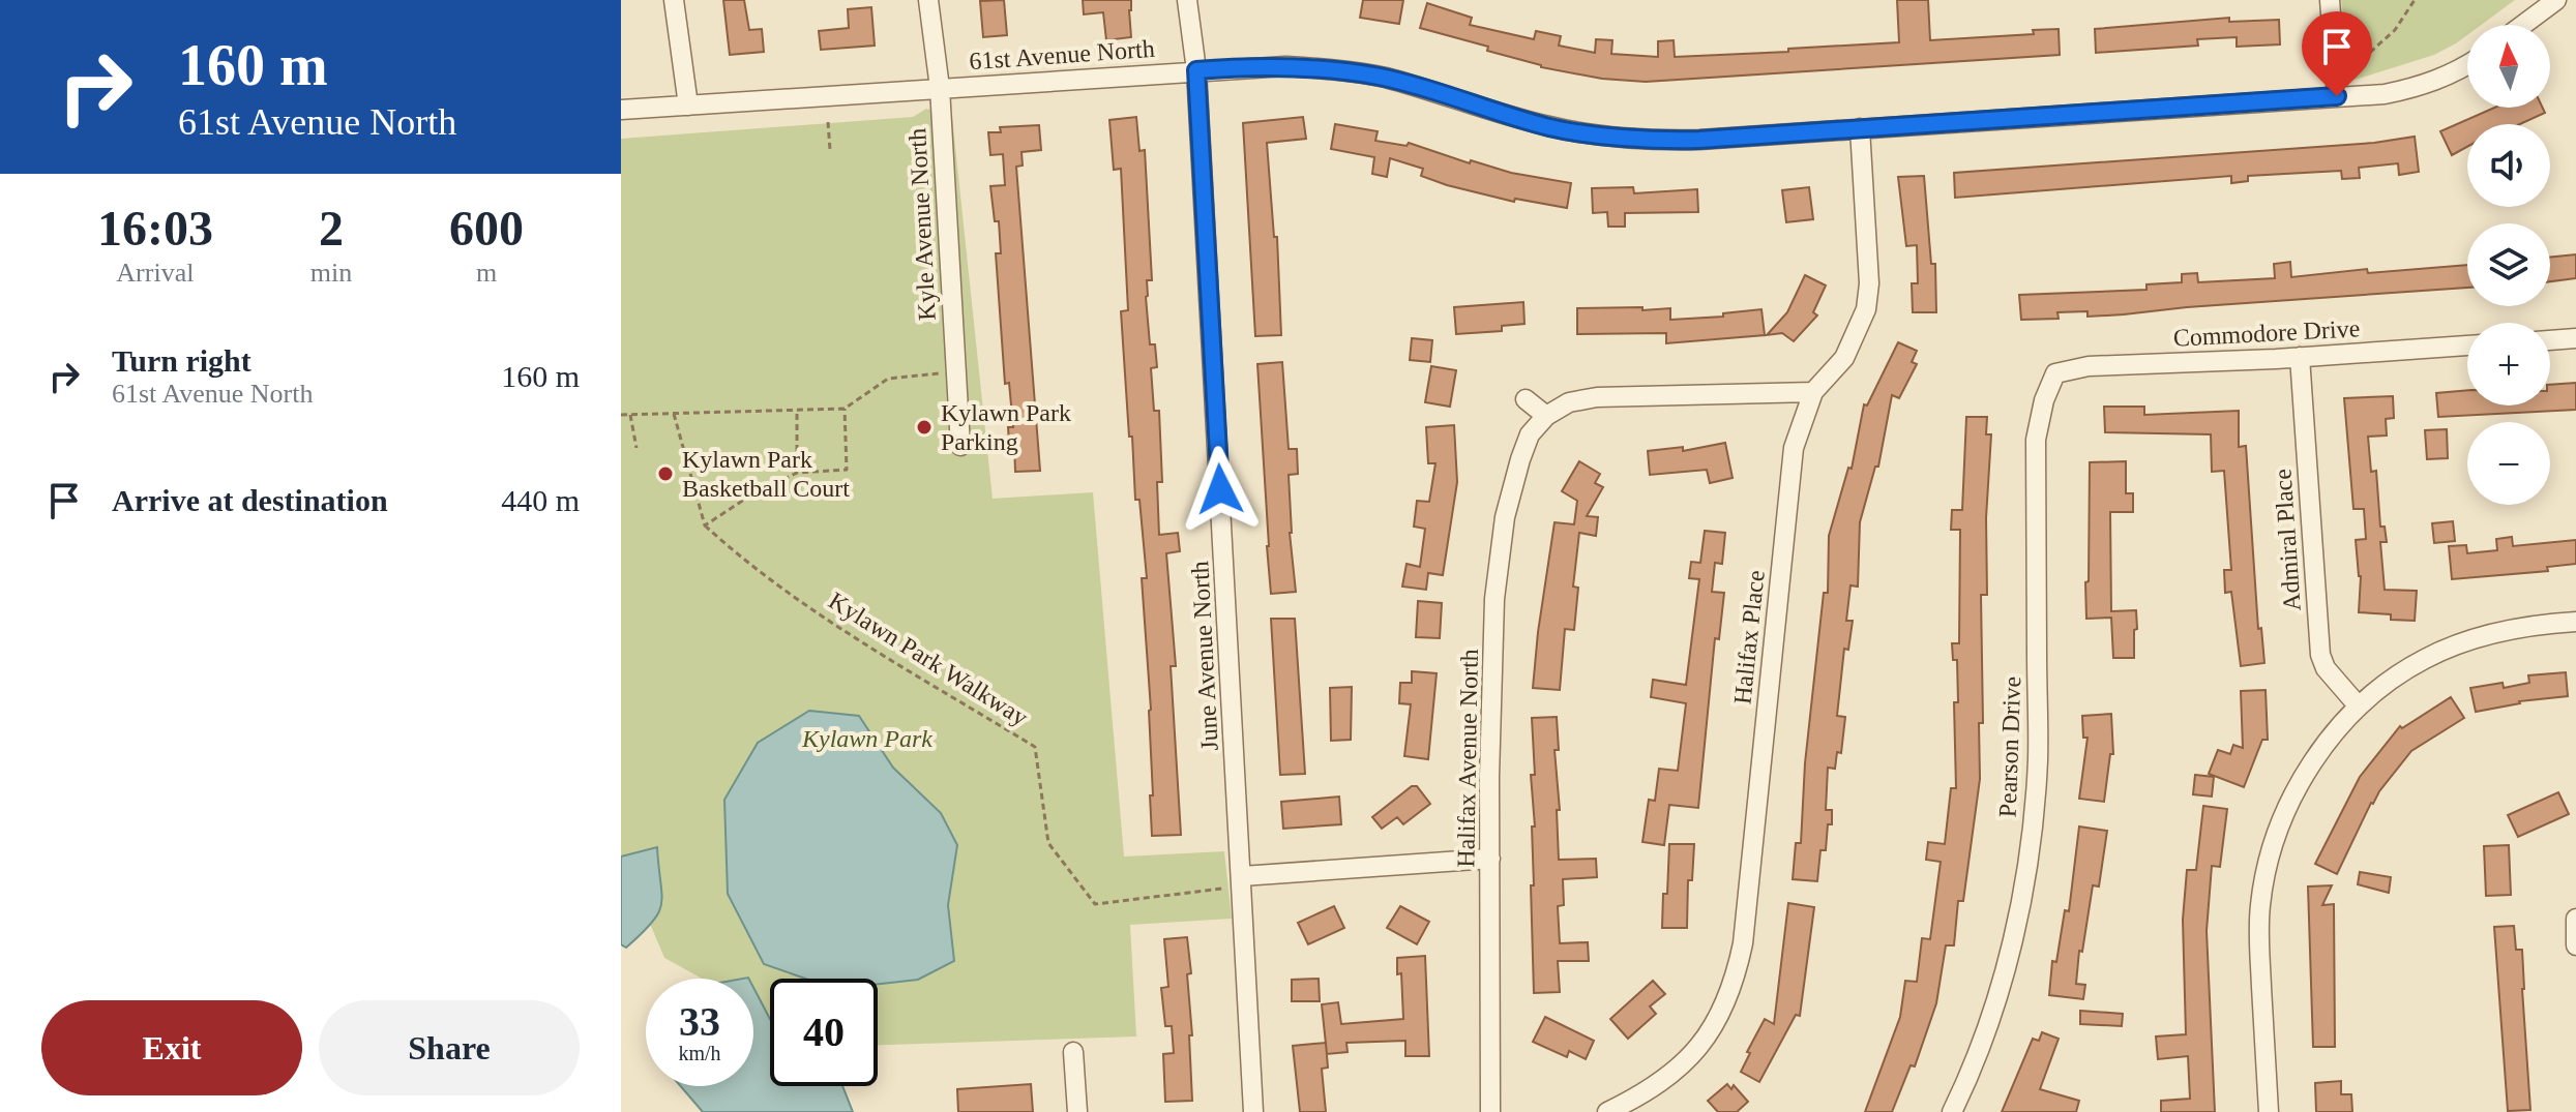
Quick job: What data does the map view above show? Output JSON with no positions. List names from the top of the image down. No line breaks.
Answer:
{"streets":{"street":["61st Avenue North","Kyle Avenue North","Commodore Drive","Admiral Place","Halifax Place","June Avenue North","Pearson Drive","Halifax Avenue North"],"path":["Kylawn Park Walkway"]},"crossings":[["61st Avenue North","Kyle Avenue North"],["61st Avenue North","Halifax Place"],["61st Avenue North","June Avenue North"],["Commodore Drive","Admiral Place"],["Commodore Drive","Pearson Drive"],["June Avenue North","Kylawn Park Walkway"]],"parks":["Kylawn Park"],"places":["Kylawn Park Parking","Kylawn Park Basketball Court"],"north":"top","page":{"turn":["160 m","61st Avenue North"],"map_buttons":["+","−"],"eta":["16:03","Arrival","2","min","600","m"],"list":[{"name":"Turn right","note":"61st Avenue North","value":"160 m"},{"name":"Arrive at destination","value":"440 m"}],"speed":"33 km/h","limit":"40","buttons":["Exit","Share"]}}
